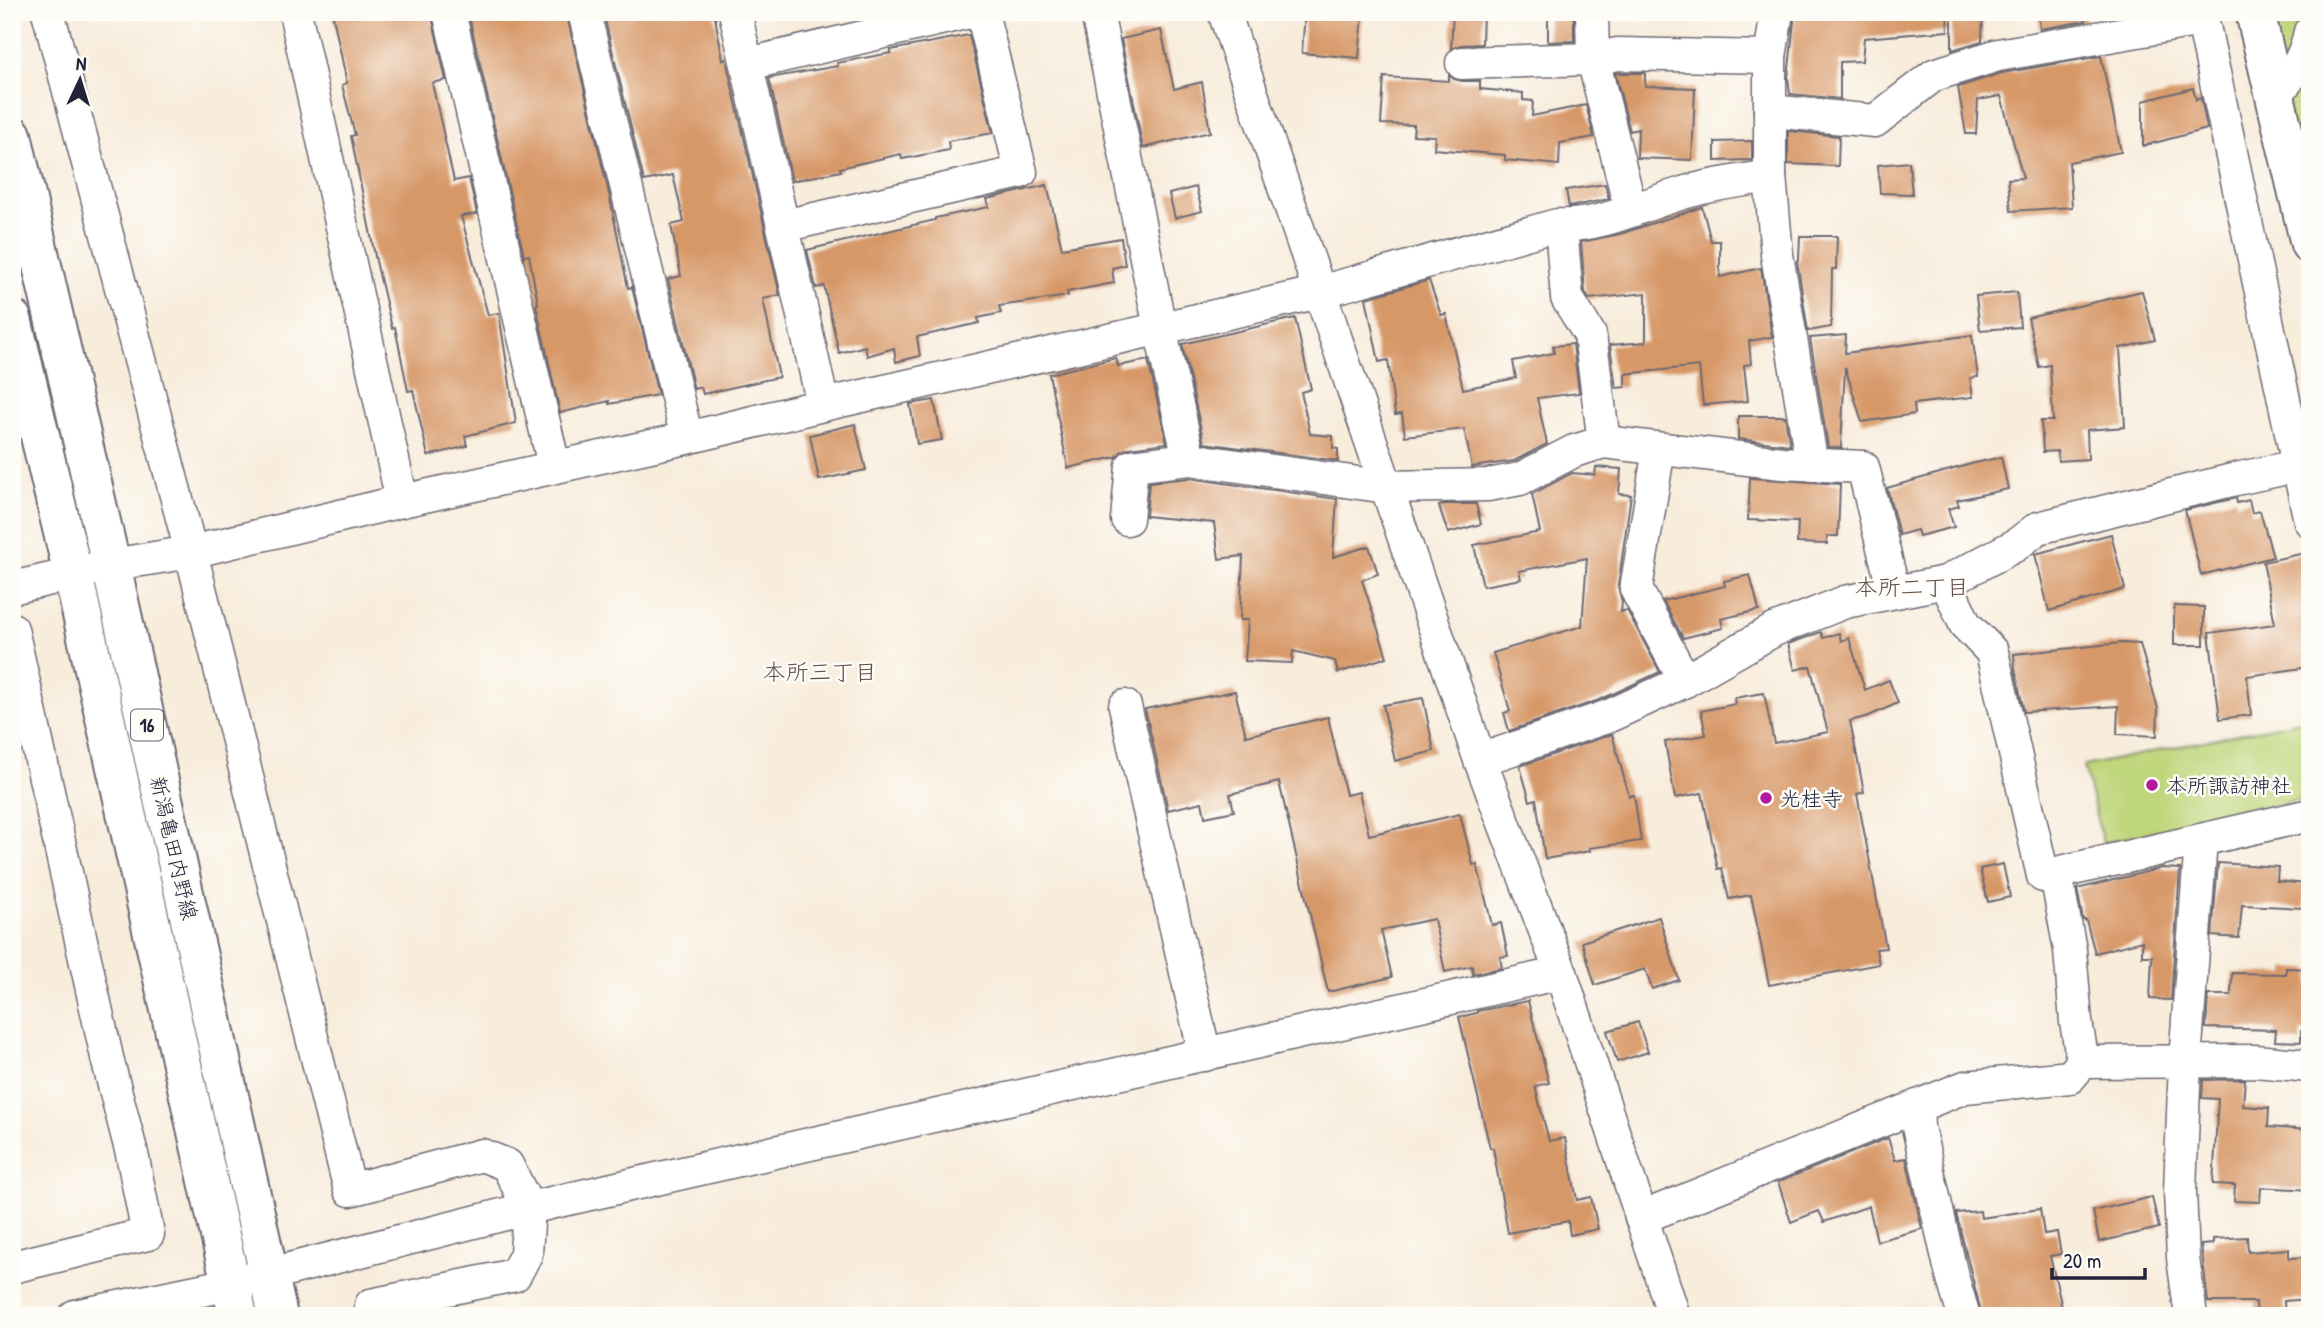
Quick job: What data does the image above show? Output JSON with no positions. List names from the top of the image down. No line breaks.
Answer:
{"streets":{"main road":["16","新潟亀田内野線"]},"districts":["本所二丁目","本所三丁目"],"places":["本所諏訪神社","光桂寺"],"scale_bar":"20 m","north":"top"}
